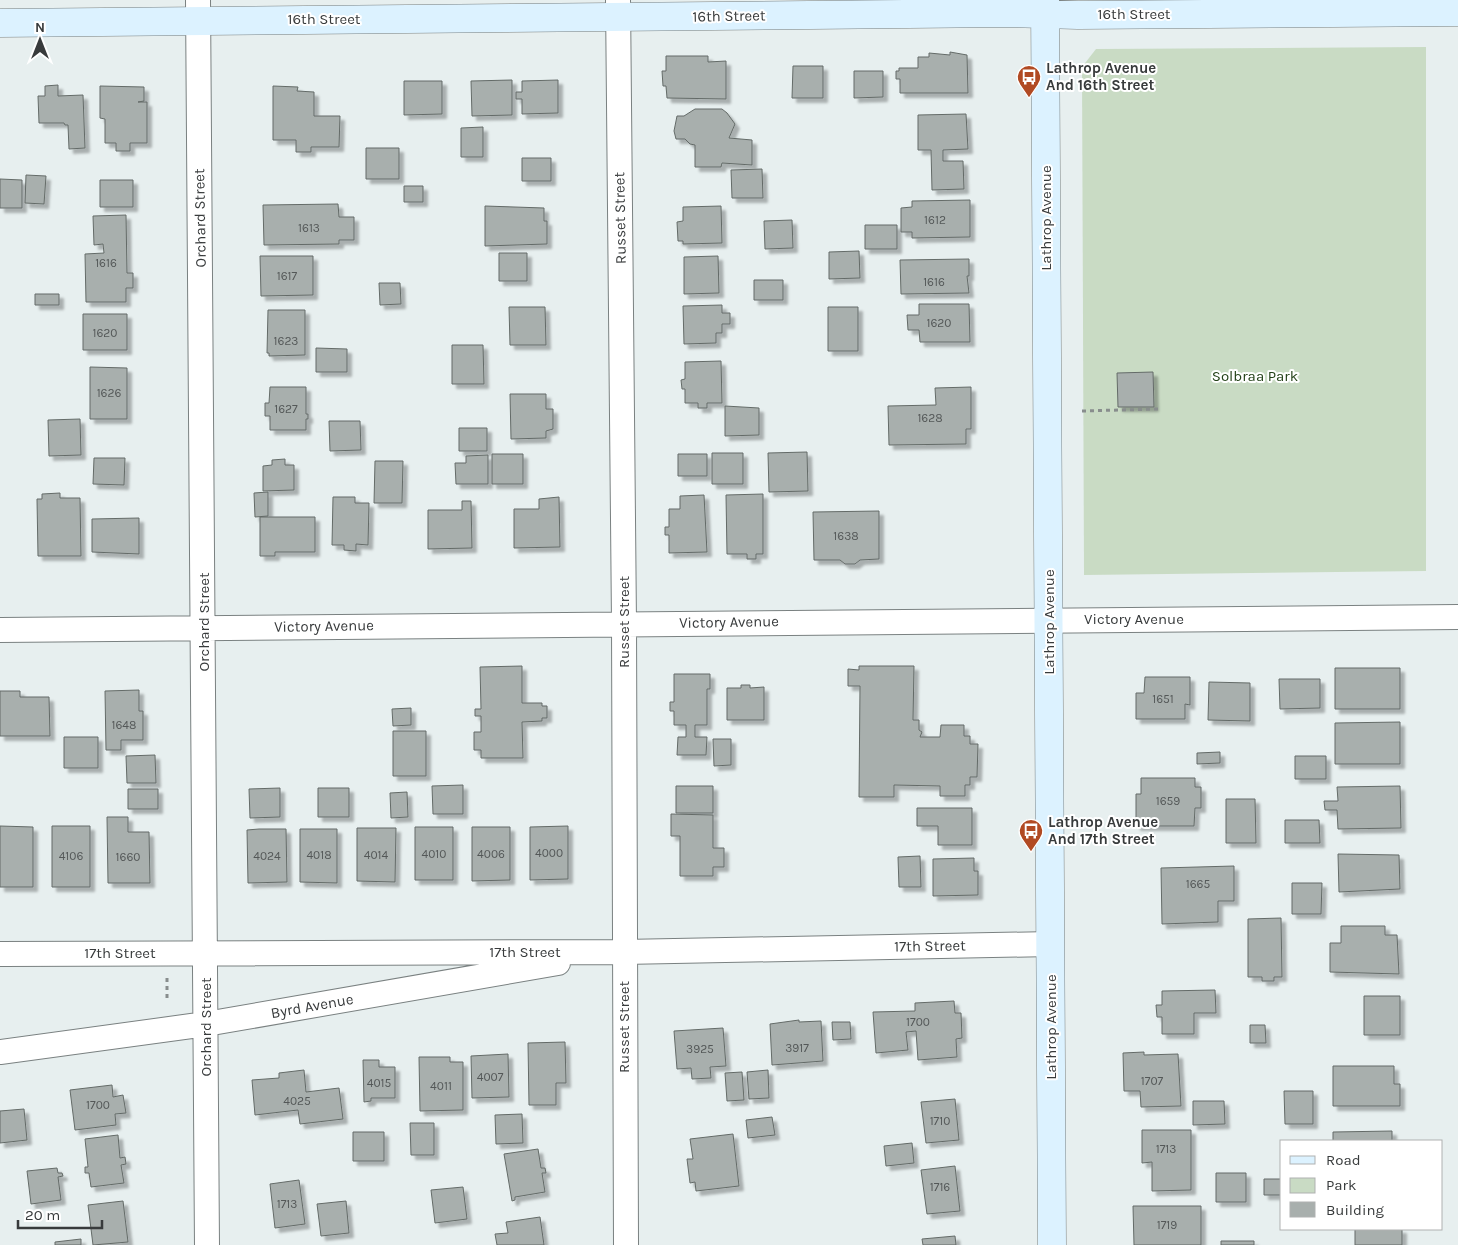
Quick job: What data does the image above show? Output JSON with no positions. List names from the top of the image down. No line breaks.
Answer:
{"streets":{"street":["16th Street","Orchard Street","Russet Street","Lathrop Avenue","Victory Avenue","17th Street","Byrd Avenue"]},"crossings":[["16th Street","Orchard Street"],["16th Street","Russet Street"],["16th Street","Lathrop Avenue"],["Orchard Street","Victory Avenue"],["Orchard Street","17th Street"],["Orchard Street","Byrd Avenue"],["Russet Street","Victory Avenue"],["Russet Street","17th Street"],["Russet Street","Byrd Avenue"],["Lathrop Avenue","Victory Avenue"],["Lathrop Avenue","17th Street"],["17th Street","Byrd Avenue"]],"parks":["Solbraa Park"],"places":{"bus stop":["Lathrop Avenue And 16th Street","Lathrop Avenue And 17th Street"]},"house_numbers":["1612","1613","1616","1617","1616","1620","1620","1623","1626","1627","1628","1638","1651","1648","1659","4000","4010","4006","4018","4014","4106","4024","1660","1665","1700","3917","3925","4007","1707","4015","4011","4025","1700","1710","1713","1716","1713","1719"],"legend":["Road","Park","Building"],"scale_bar":"20 m","north":"top"}
